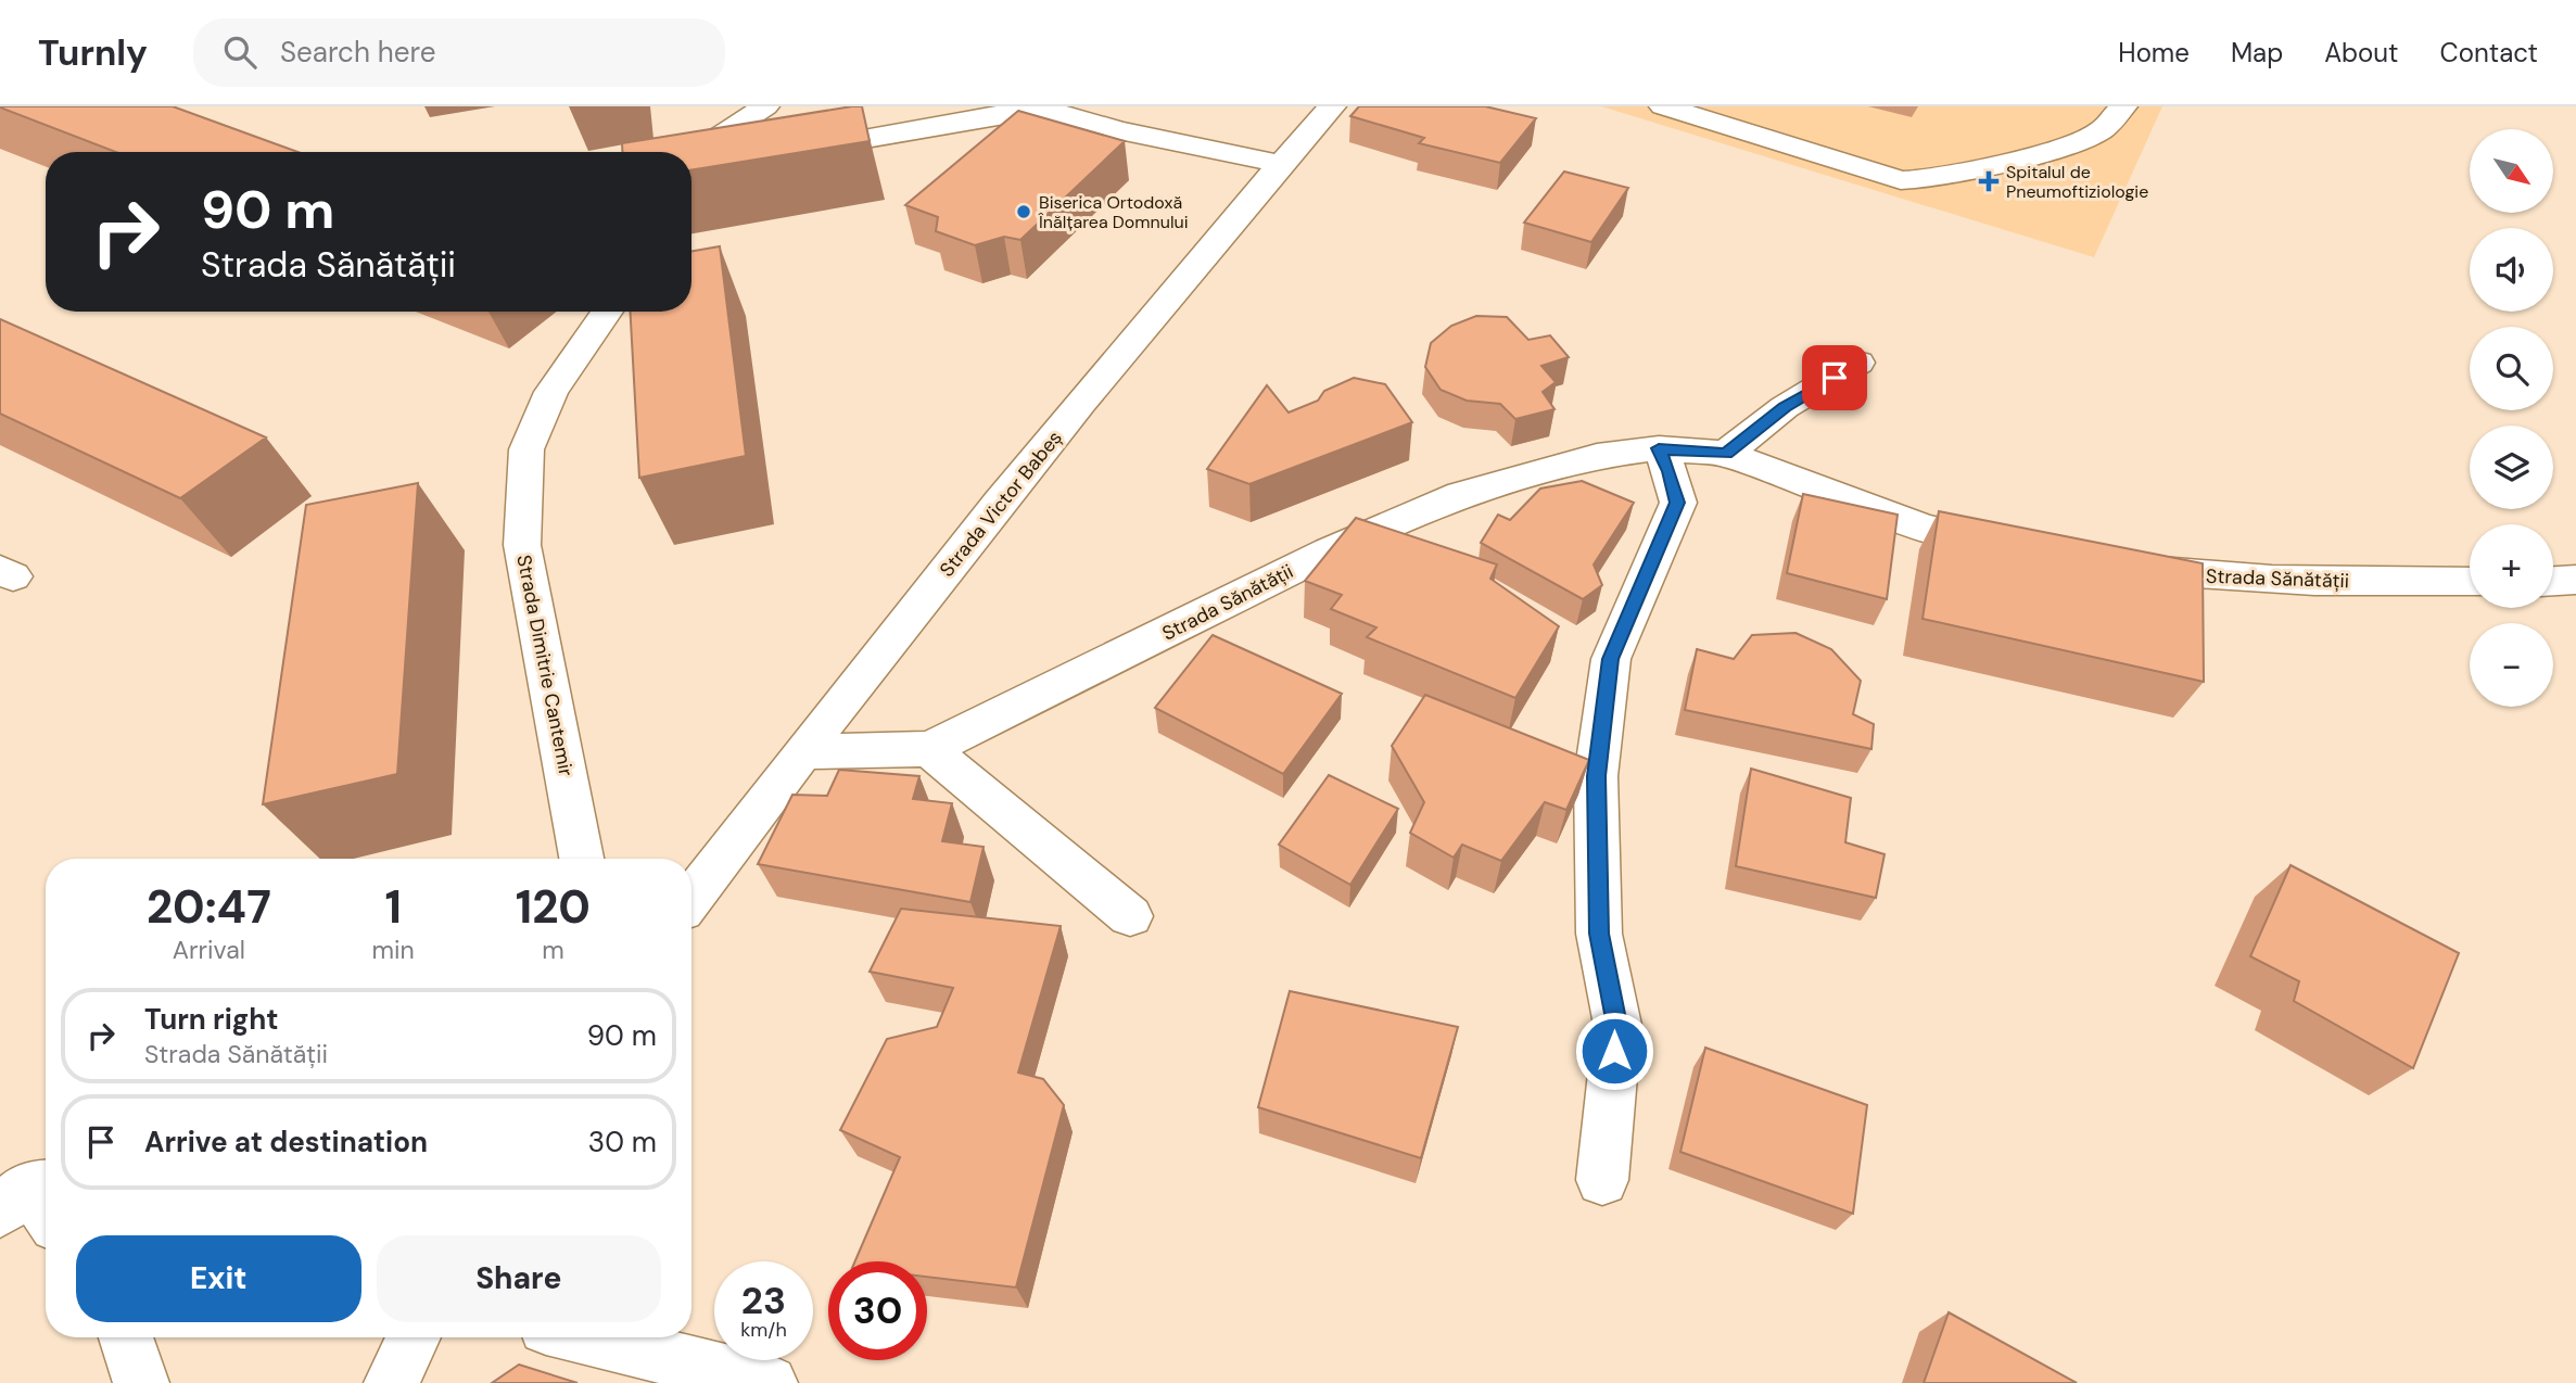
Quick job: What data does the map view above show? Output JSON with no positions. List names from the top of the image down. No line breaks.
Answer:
{"streets":{"street":["Strada Victor Babeș","Strada Sănătății","Strada Dimitrie Cantemir"]},"crossings":[["Strada Victor Babeș","Strada Sănătății"]],"places":{"health":["Spitalul de Pneumoftiziologie"],"other":["Biserica Ortodoxă Înălțarea Domnului"]},"north":"bottom right","page":{"header":"Turnly","search":"Search here","nav":["Home","Map","About","Contact"],"map_buttons":["+","−"],"turn":["90 m","Strada Sănătății"],"eta":["20:47","Arrival","1","min","120","m"],"list":[{"name":"Turn right","note":"Strada Sănătății","value":"90 m"},{"name":"Arrive at destination","value":"30 m"}],"buttons":["Exit","Share"],"speed":"23 km/h","limit":"30"}}
